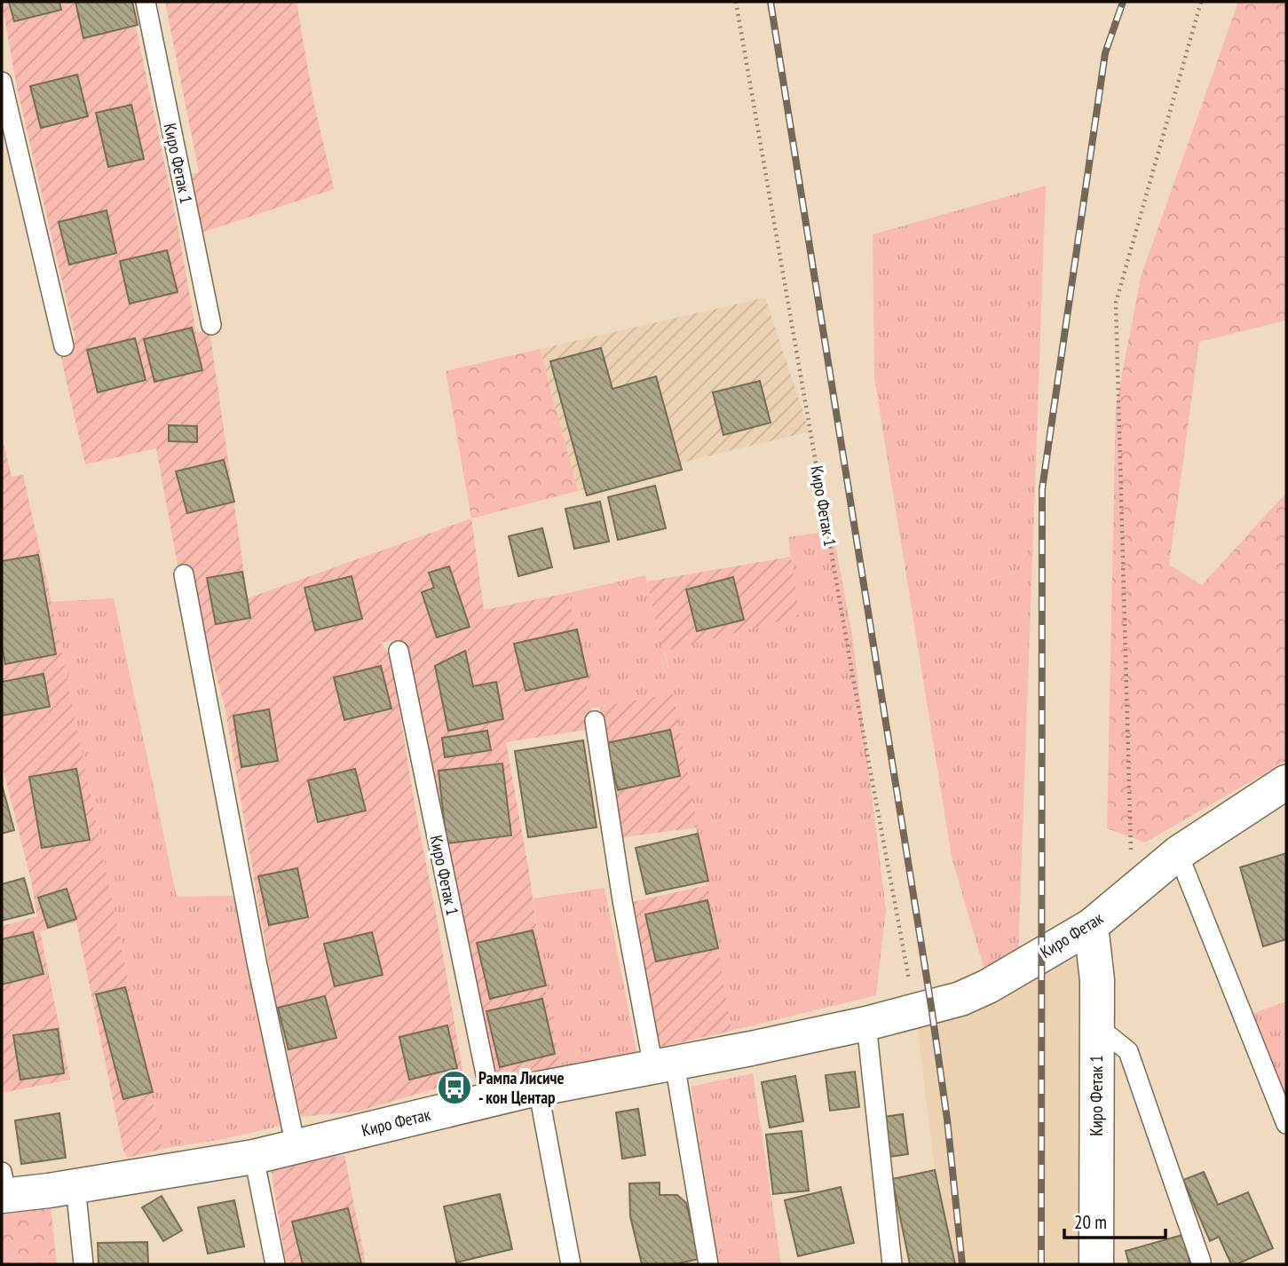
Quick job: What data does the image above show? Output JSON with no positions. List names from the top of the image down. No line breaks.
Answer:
{"streets":{"main road":["Киро Фетак 1","Киро Фетак"]},"crossings":[["Киро Фетак 1","Киро Фетак"]],"places":{"bus stop":["Рампа Лисиче - кон Центар"]},"scale_bar":"20 m"}
